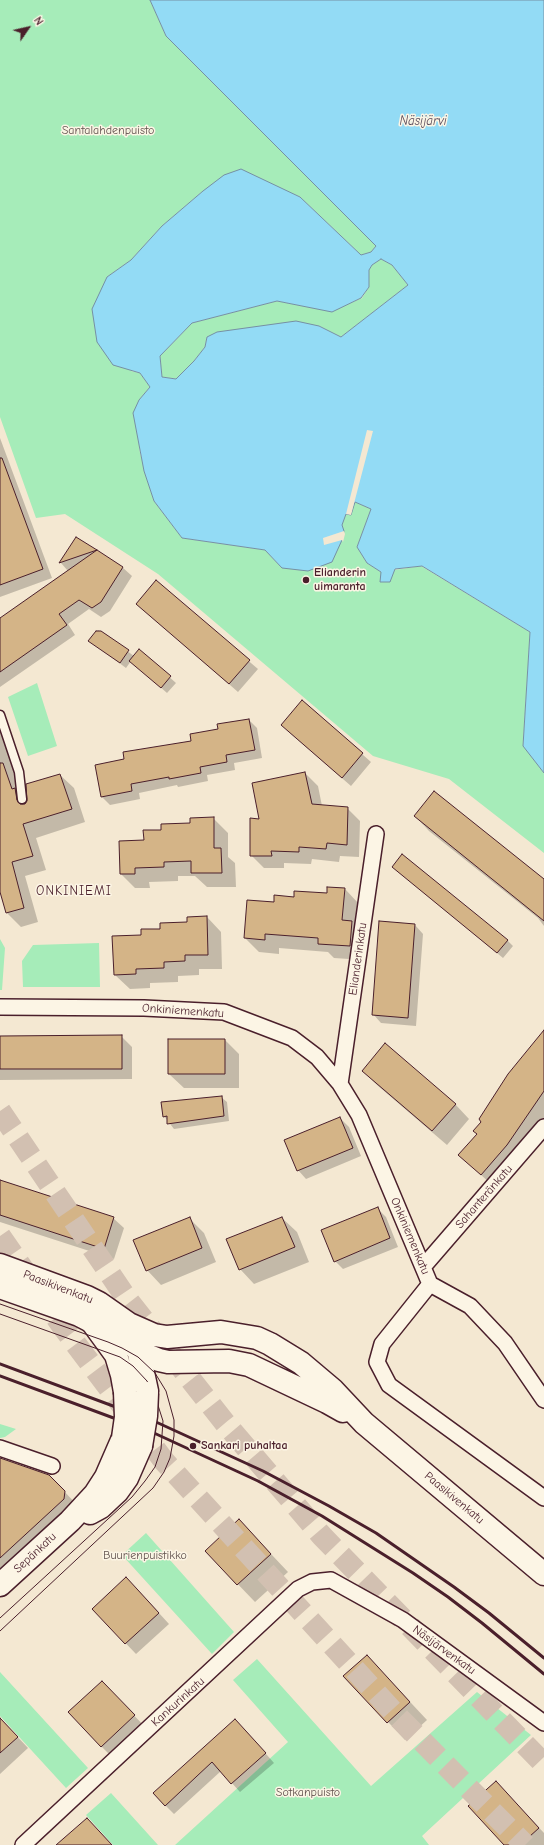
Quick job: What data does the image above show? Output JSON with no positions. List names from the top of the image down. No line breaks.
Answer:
{"streets":{"main road":["Paasikivenkatu","Sepänkatu"],"street":["Elianderinkatu","Onkiniemenkatu","Sahanteränkatu","Näsijärvenkatu","Kankurinkatu"]},"crossings":[["Elianderinkatu","Onkiniemenkatu"],["Onkiniemenkatu","Sahanteränkatu"],["Paasikivenkatu","Sepänkatu"],["Näsijärvenkatu","Kankurinkatu"]],"districts":["ONKINIEMI"],"water":["Näsijärvi"],"parks":["Santalahdenpuisto","Buurienpuistikko","Sotkanpuisto"],"places":["Elianderin uimaranta","Sankari puhaltaa"],"north":"top right"}
